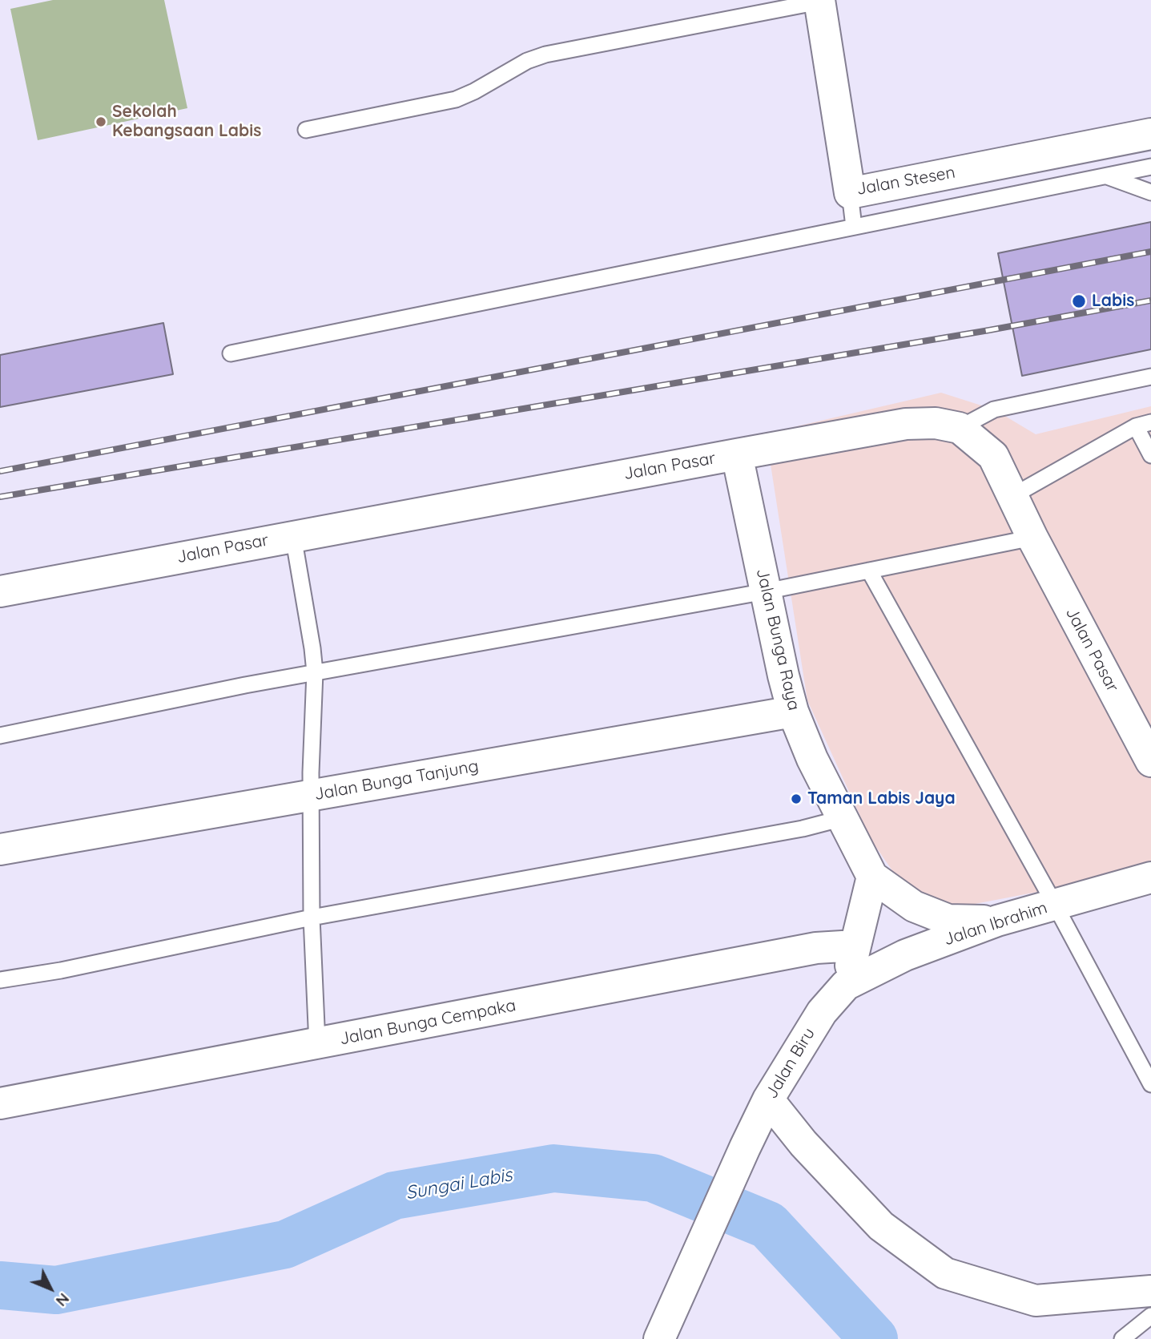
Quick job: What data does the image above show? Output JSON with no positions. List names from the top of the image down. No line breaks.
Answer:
{"streets":{"street":["Jalan Stesen","Jalan Pasar","Jalan Bunga Raya","Jalan Bunga Tanjung","Jalan Ibrahim","Jalan Bunga Cempaka","Jalan Biru"]},"crossings":[["Jalan Pasar","Jalan Bunga Raya"],["Jalan Bunga Raya","Jalan Bunga Tanjung"],["Jalan Ibrahim","Jalan Biru"]],"water":["Sungai Labis"],"places":["Sekolah Kebangsaan Labis","Labis","Taman Labis Jaya"],"north":"bottom right"}
